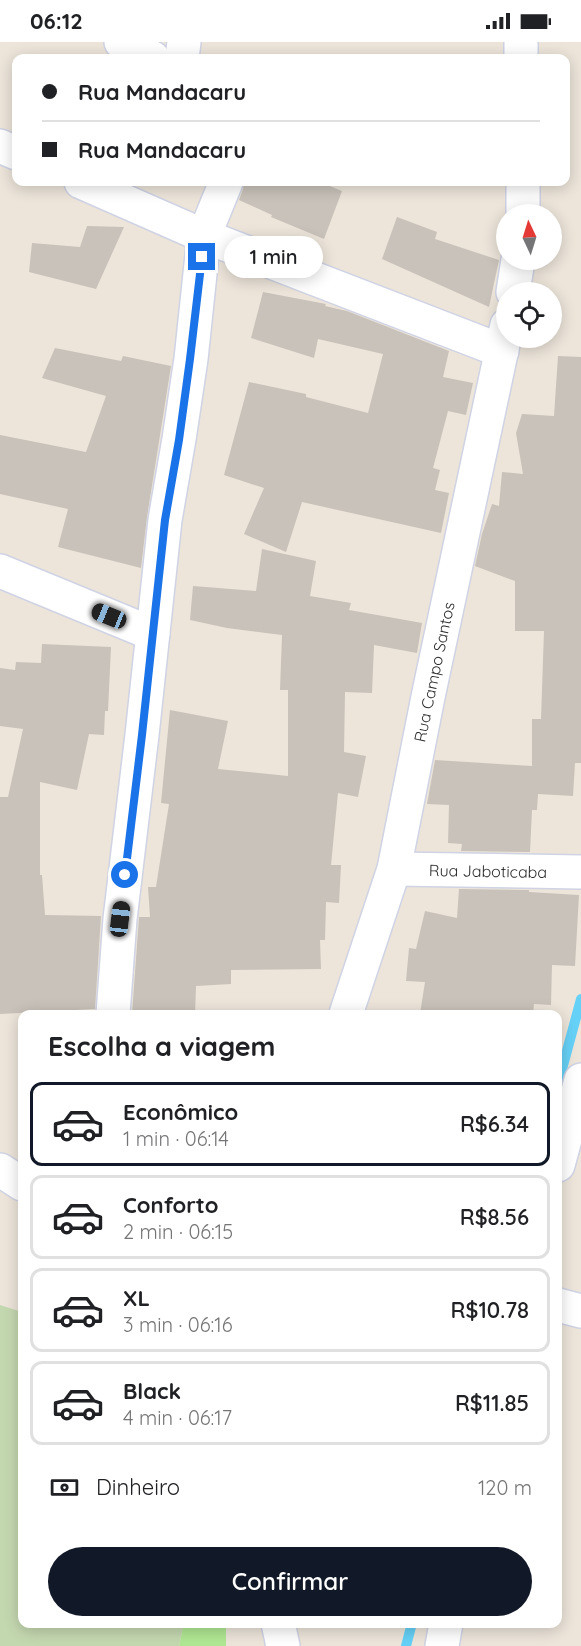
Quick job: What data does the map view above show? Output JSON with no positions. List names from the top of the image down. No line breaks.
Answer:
{"streets":{"street":["Rua Campo Santos","Rua Jaboticaba"]},"crossings":[["Rua Campo Santos","Rua Jaboticaba"]],"north":"top","page":{"status":"06:12","banner":["Rua Mandacaru","Rua Mandacaru"],"bubble":"1 min","heading":"Escolha a viagem","list":[{"name":"Econômico","note":"1 min · 06:14","value":"R$6.34"},{"name":"Conforto","note":"2 min · 06:15","value":"R$8.56"},{"name":"XL","note":"3 min · 06:16","value":"R$10.78"},{"name":"Black","note":"4 min · 06:17","value":"R$11.85"}],"pay":["Dinheiro","120 m"],"buttons":"Confirmar"}}
